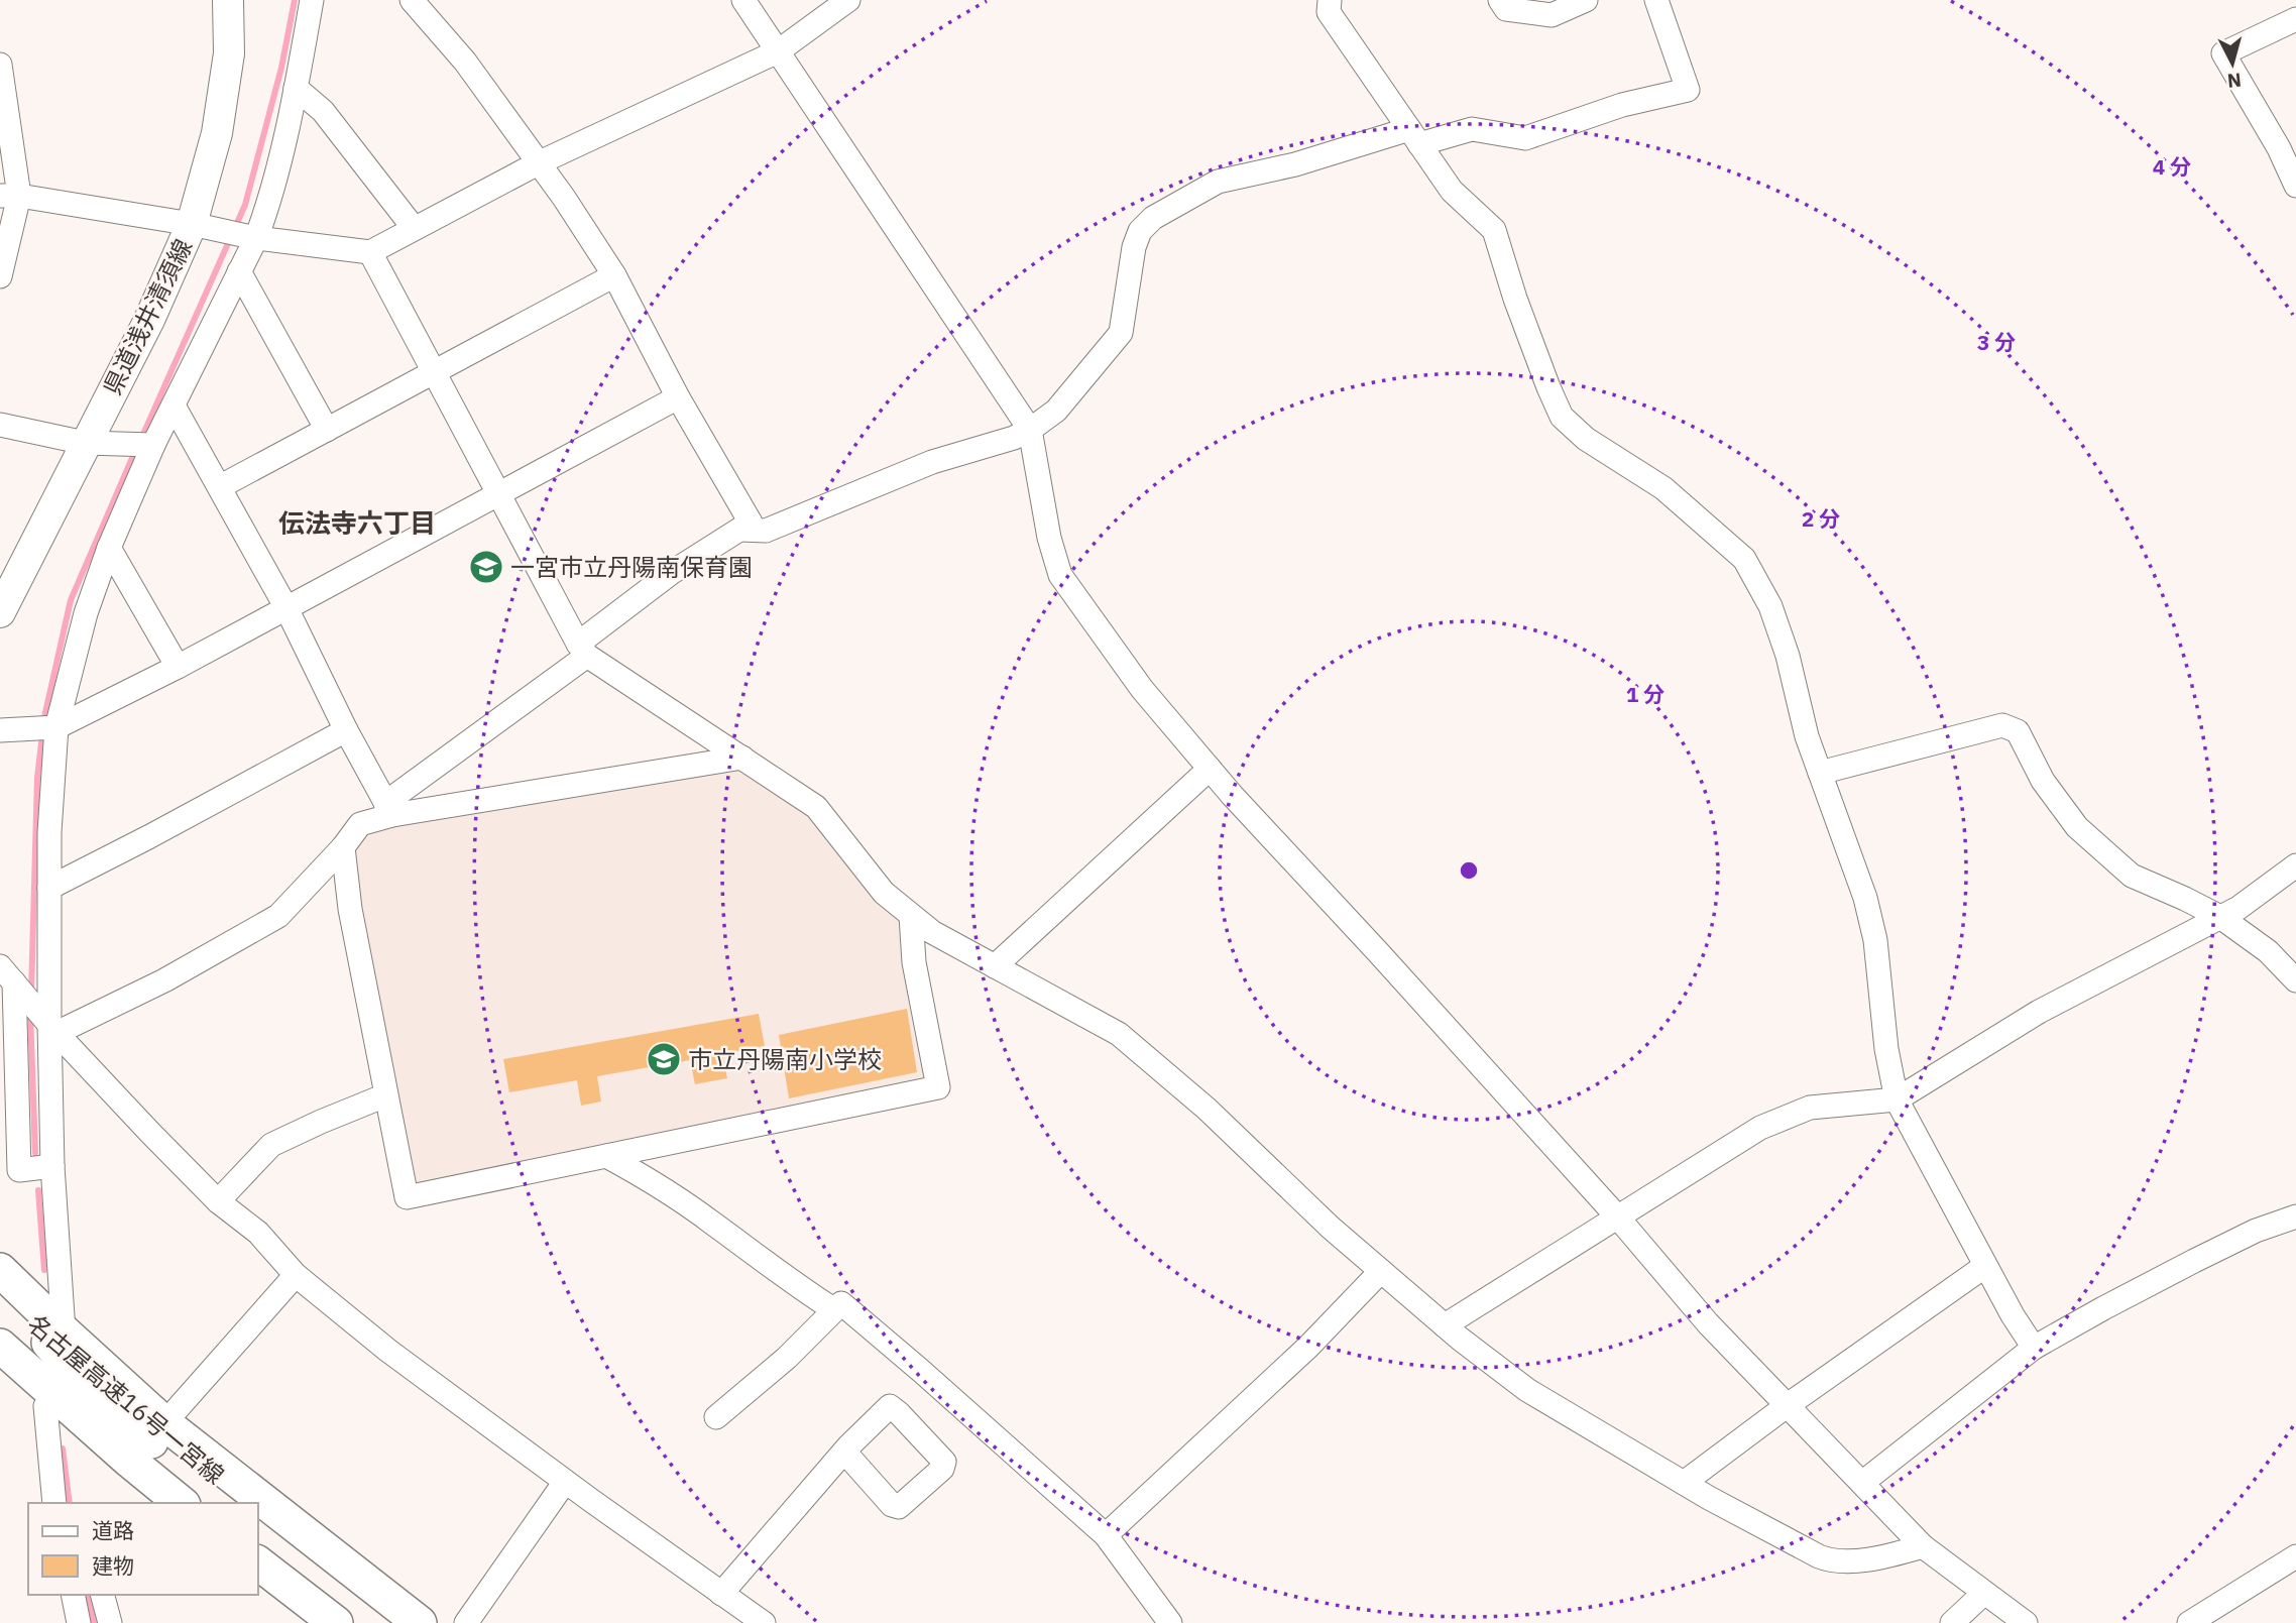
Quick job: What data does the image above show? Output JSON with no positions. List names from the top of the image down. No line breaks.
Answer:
{"streets":{"highway":["名古屋高速16号一宮線"],"main road":["県道浅井清須線"]},"districts":["伝法寺六丁目"],"places":{"school or university":["一宮市立丹陽南保育園","市立丹陽南小学校"]},"legend":["道路","建物"],"north":"bottom","rings":["4 分","3 分","2 分","1 分"]}
